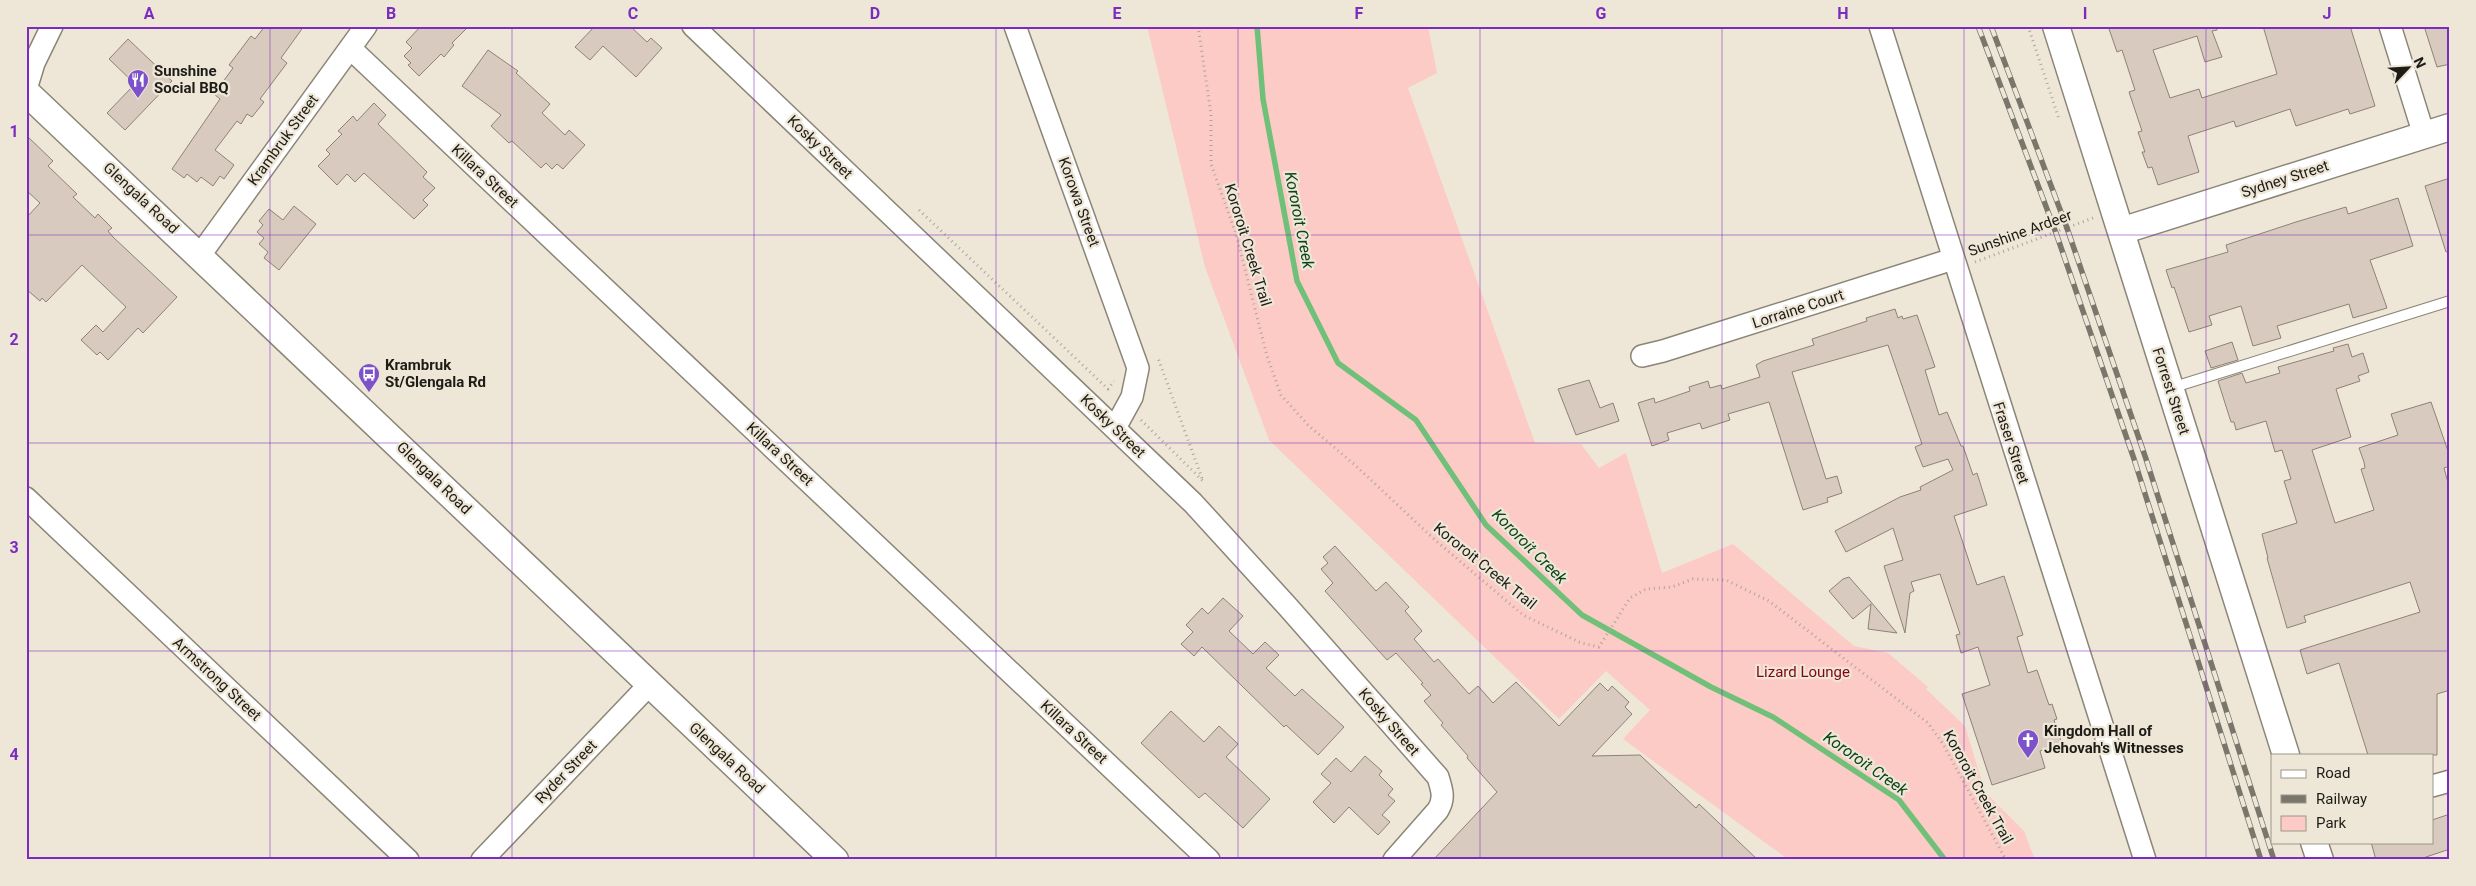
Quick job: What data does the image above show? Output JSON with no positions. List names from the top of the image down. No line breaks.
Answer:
{"streets":{"street":["Krambruk Street","Kosky Street","Killara Street","Sydney Street","Glengala Road","Korowa Street","Lorraine Court","Forrest Street","Fraser Street","Armstrong Street","Ryder Street"],"path":["Sunshine Ardeer","Kororoit Creek Trail"]},"crossings":[["Krambruk Street","Killara Street"],["Krambruk Street","Glengala Road"],["Kosky Street","Korowa Street"],["Sydney Street","Forrest Street"],["Glengala Road","Ryder Street"],["Sunshine Ardeer","Lorraine Court"],["Sunshine Ardeer","Fraser Street"],["Lorraine Court","Fraser Street"]],"water":["Kororoit Creek"],"parks":["Lizard Lounge"],"places":{"restaurant":["Sunshine Social BBQ"],"bus stop":["Krambruk St/Glengala Rd"],"church":["Kingdom Hall of Jehovah's Witnesses"]},"legend":["Road","Railway","Park"],"north":"top right","grid":{"columns":["A","B","C","D","E","F","G","H","I","J"],"rows":["1","2","3","4"]}}
